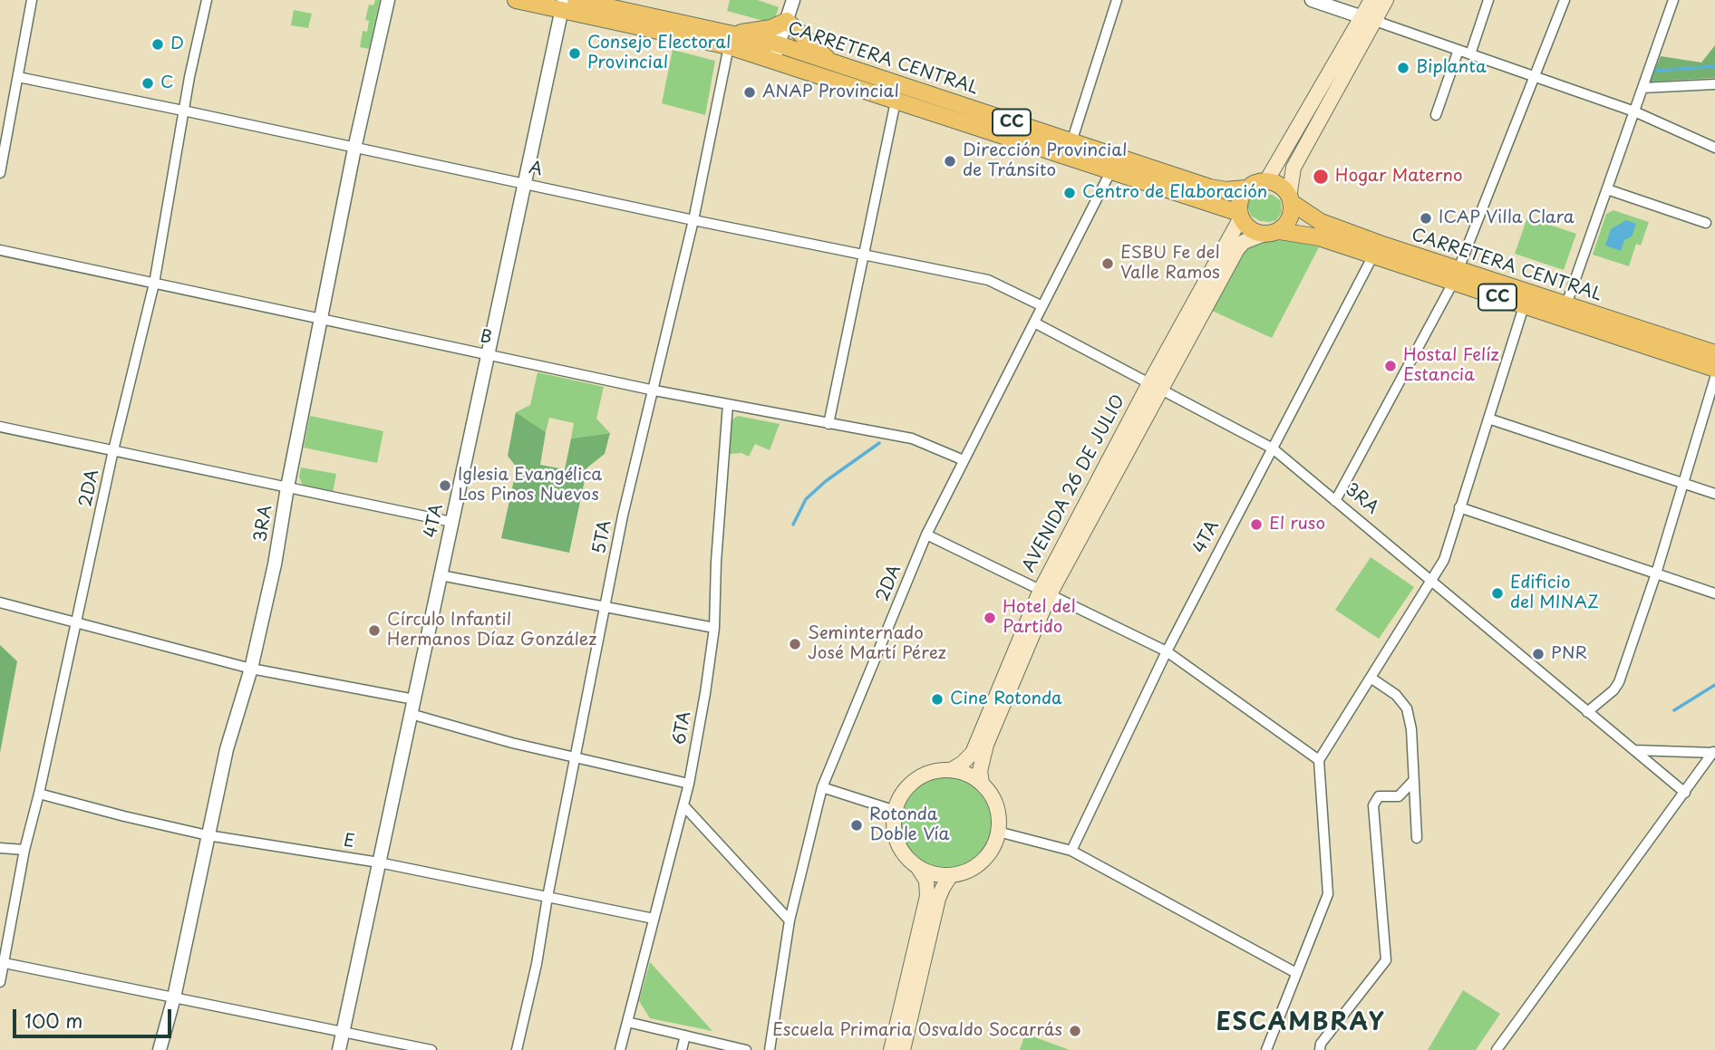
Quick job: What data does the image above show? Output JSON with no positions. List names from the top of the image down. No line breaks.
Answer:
{"streets":{"main road":["CARRETERA CENTRAL","CC","AVENIDA 26 DE JULIO"],"street":["A","B","2DA","3RA","4TA","5TA","6TA","E"]},"crossings":[["CARRETERA CENTRAL","CC"],["CARRETERA CENTRAL","AVENIDA 26 DE JULIO"],["CARRETERA CENTRAL","2DA"],["CARRETERA CENTRAL","4TA"],["CARRETERA CENTRAL","5TA"],["CC","AVENIDA 26 DE JULIO"],["A","2DA"],["A","3RA"],["A","4TA"],["A","5TA"],["B","2DA"],["B","3RA"],["B","4TA"],["B","5TA"],["B","6TA"],["AVENIDA 26 DE JULIO","3RA"],["2DA","3RA"],["2DA","E"],["3RA","4TA"],["3RA","E"],["4TA","E"],["5TA","E"],["6TA","E"]],"districts":["ESCAMBRAY"],"places":["D","Consejo Electoral Provincial","Biplanta","C","ANAP Provincial","Dirección Provincial de Tránsito","Hogar Materno","Centro de Elaboración","ICAP Villa Clara","ESBU Fe del Valle Ramos","Hostal Felíz Estancia","Iglesia Evangélica Los Pinos Nuevos","El ruso","Edificio del MINAZ","Hotel del Partido","Círculo Infantil Hermanos Díaz González","Seminternado José Martí Pérez","PNR","Cine Rotonda","Rotonda Doble Vía","Escuela Primaria Osvaldo Socarrás"],"scale_bar":"100 m"}
